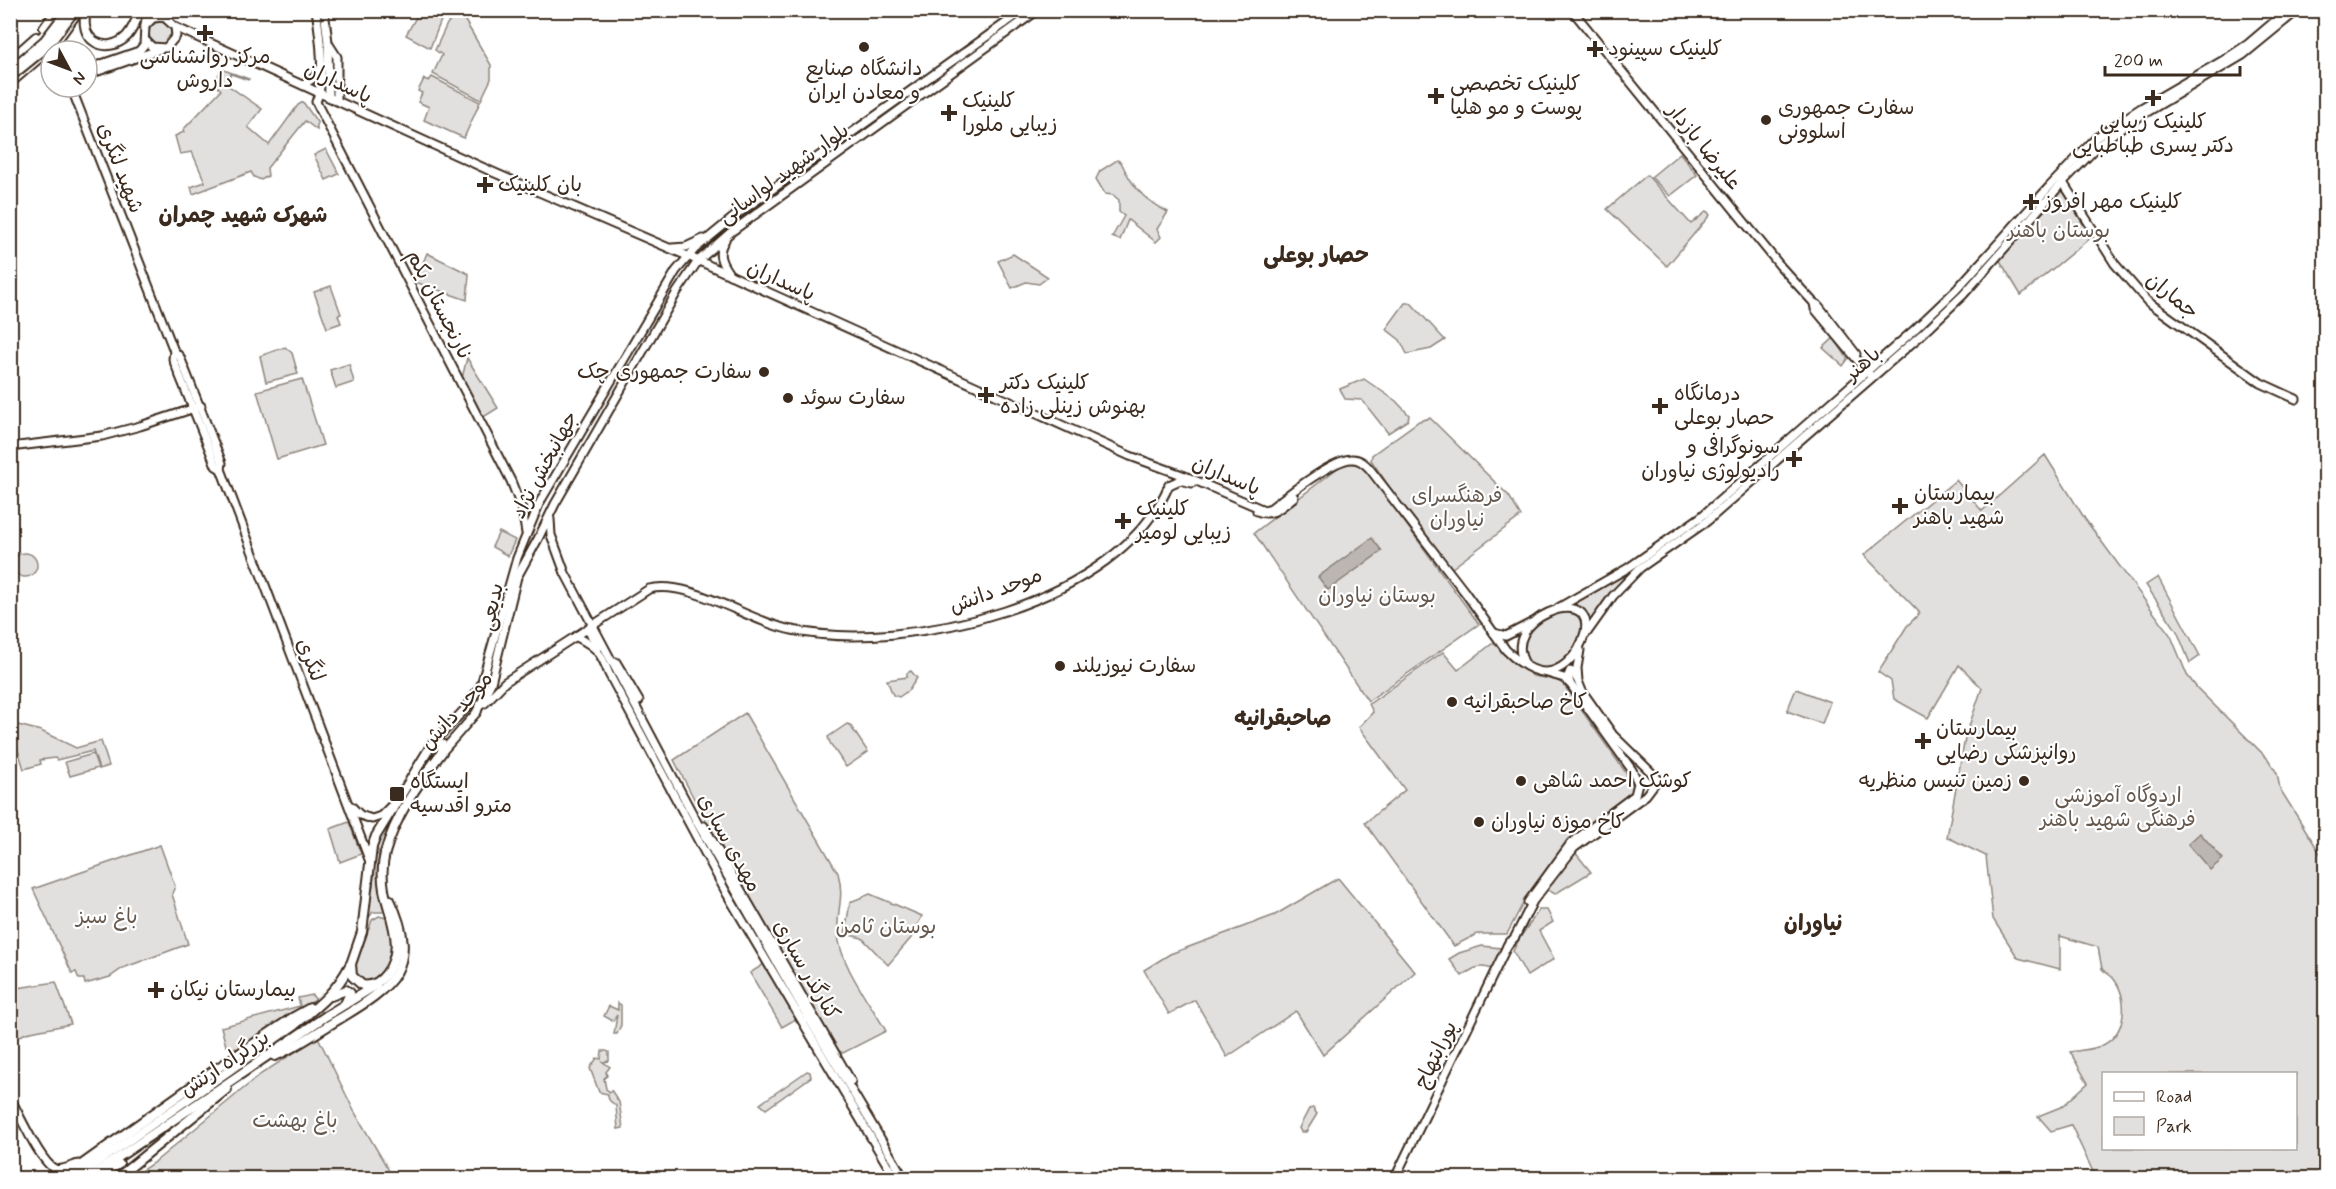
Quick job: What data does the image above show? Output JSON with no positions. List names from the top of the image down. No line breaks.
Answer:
{"streets":{"highway":["موحد دانش","بزرگراه ارتش"],"main road":["پاسداران","علیرضا بازدار","شهید لنگری","بلوار شهید لواسانی","جماران","نارنجستان یکم","باهنر","جهانبخش نژاد","بدیعی","لنگری","مهدی سباری","کنارگذر سباری","پورابتهاج"]},"crossings":[["پاسداران","بلوار شهید لواسانی"],["پاسداران","نارنجستان یکم"],["پاسداران","جهانبخش نژاد"],["پاسداران","موحد دانش"],["علیرضا بازدار","باهنر"],["شهید لنگری","لنگری"],["بلوار شهید لواسانی","جهانبخش نژاد"],["جماران","باهنر"],["نارنجستان یکم","جهانبخش نژاد"],["نارنجستان یکم","بدیعی"],["باهنر","پورابتهاج"],["جهانبخش نژاد","بدیعی"],["جهانبخش نژاد","مهدی سباری"],["موحد دانش","بدیعی"],["موحد دانش","لنگری"],["موحد دانش","مهدی سباری"],["موحد دانش","بزرگراه ارتش"],["بدیعی","مهدی سباری"],["مهدی سباری","کنارگذر سباری"]],"districts":["شهرک شهید چمران","حصار بوعلی","صاحبقرانیه","نیاوران"],"parks":["بوستان باهنر","فرهنگسرای نیاوران","بوستان نیاوران","اردوگاه آموزشی فرهنگی شهید باهنر","باغ سبز","بوستان ثامن","باغ بهشت"],"places":{"health":["مرکز روانشناسی داروش","کلینیک سپینود","کلینیک تخصصی پوست و مو هلیا","کلینیک زیبایی دکتر یسری طباطبایی","کلینیک زیبایی ملورا","بان کلینیک","کلینیک مهر افروز","کلینیک دکتر بهنوش زینلی زاده","درمانگاه حصار بوعلی","سونوگرافی و رادیولوژی نیاوران","بیمارستان شهید باهنر","کلینیک زیبایی لومیر","بیمارستان روانپزشکی رضایی","بیمارستان نیکان"],"other":["دانشگاه صنایع و معادن ایران","سفارت جمهوری اسلوونی","سفارت جمهوری چک","سفارت سوئد","سفارت نیوزیلند","کاخ صاحبقرانیه","کوشک احمد شاهی","زمین تنیس منظریه","کاخ موزه نیاوران"],"transit":["ایستگاه مترو اقدسیه"]},"legend":["Road","Park"],"scale_bar":"200 m","north":"bottom right"}
